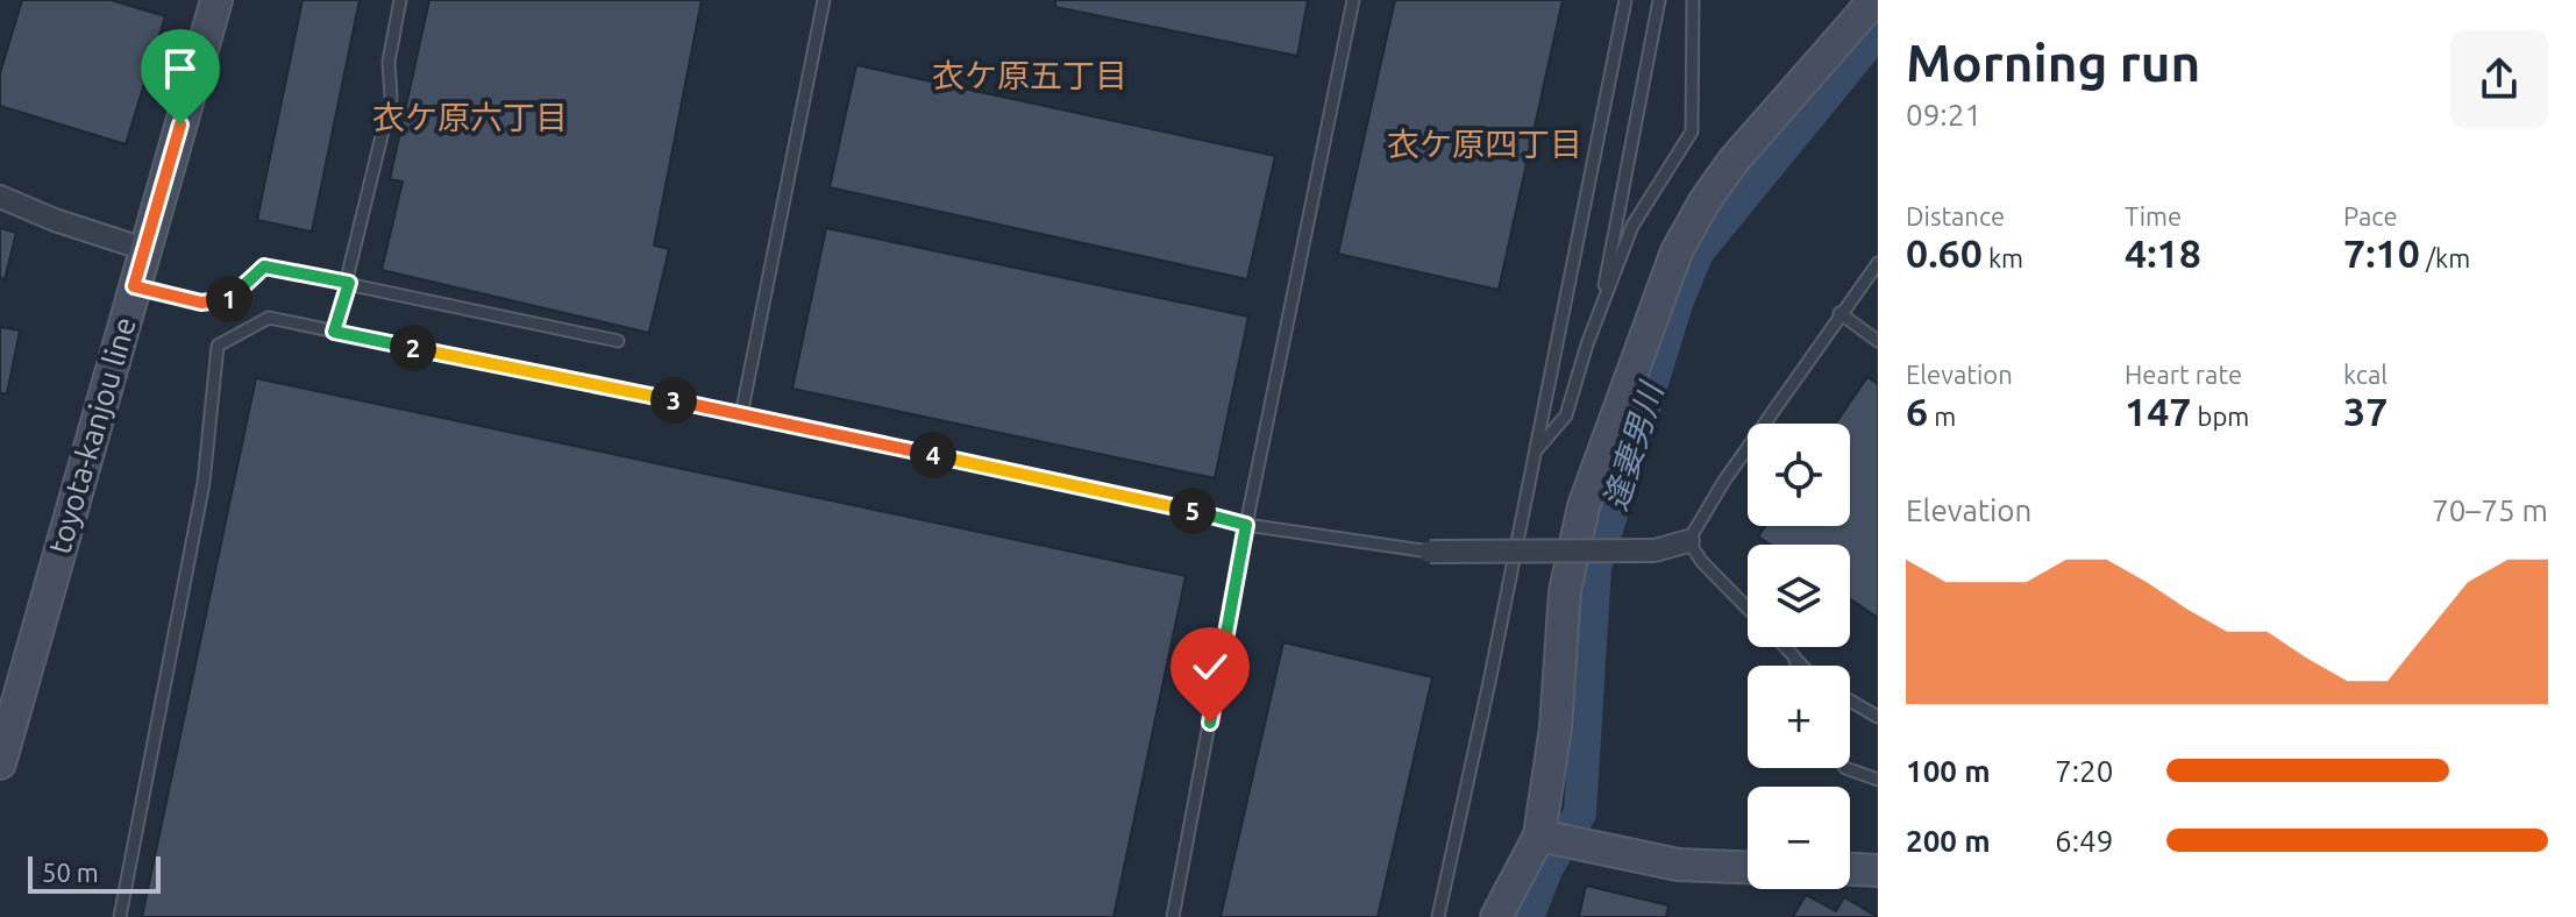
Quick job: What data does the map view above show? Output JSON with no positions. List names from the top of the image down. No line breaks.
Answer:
{"streets":{"street":["toyota-kanjou line"]},"districts":["衣ケ原五丁目","衣ケ原六丁目","衣ケ原四丁目"],"water":["逢妻男川"],"scale_bar":"50 m","page":{"heading":["Morning run","09:21"],"stats":[["Distance","0.60 km"],["Time","4:18"],["Pace","7:10 /km"],["Elevation","6 m"],["Heart rate","147 bpm"],["kcal","37"]],"pins":["1","2","3","4","5"],"map_buttons":["+","−"],"chart":["Elevation","70–75 m"],"list":[{"name":"100 m","note":"7:20"},{"name":"200 m","note":"6:49"}],"scale":"50 m"}}
